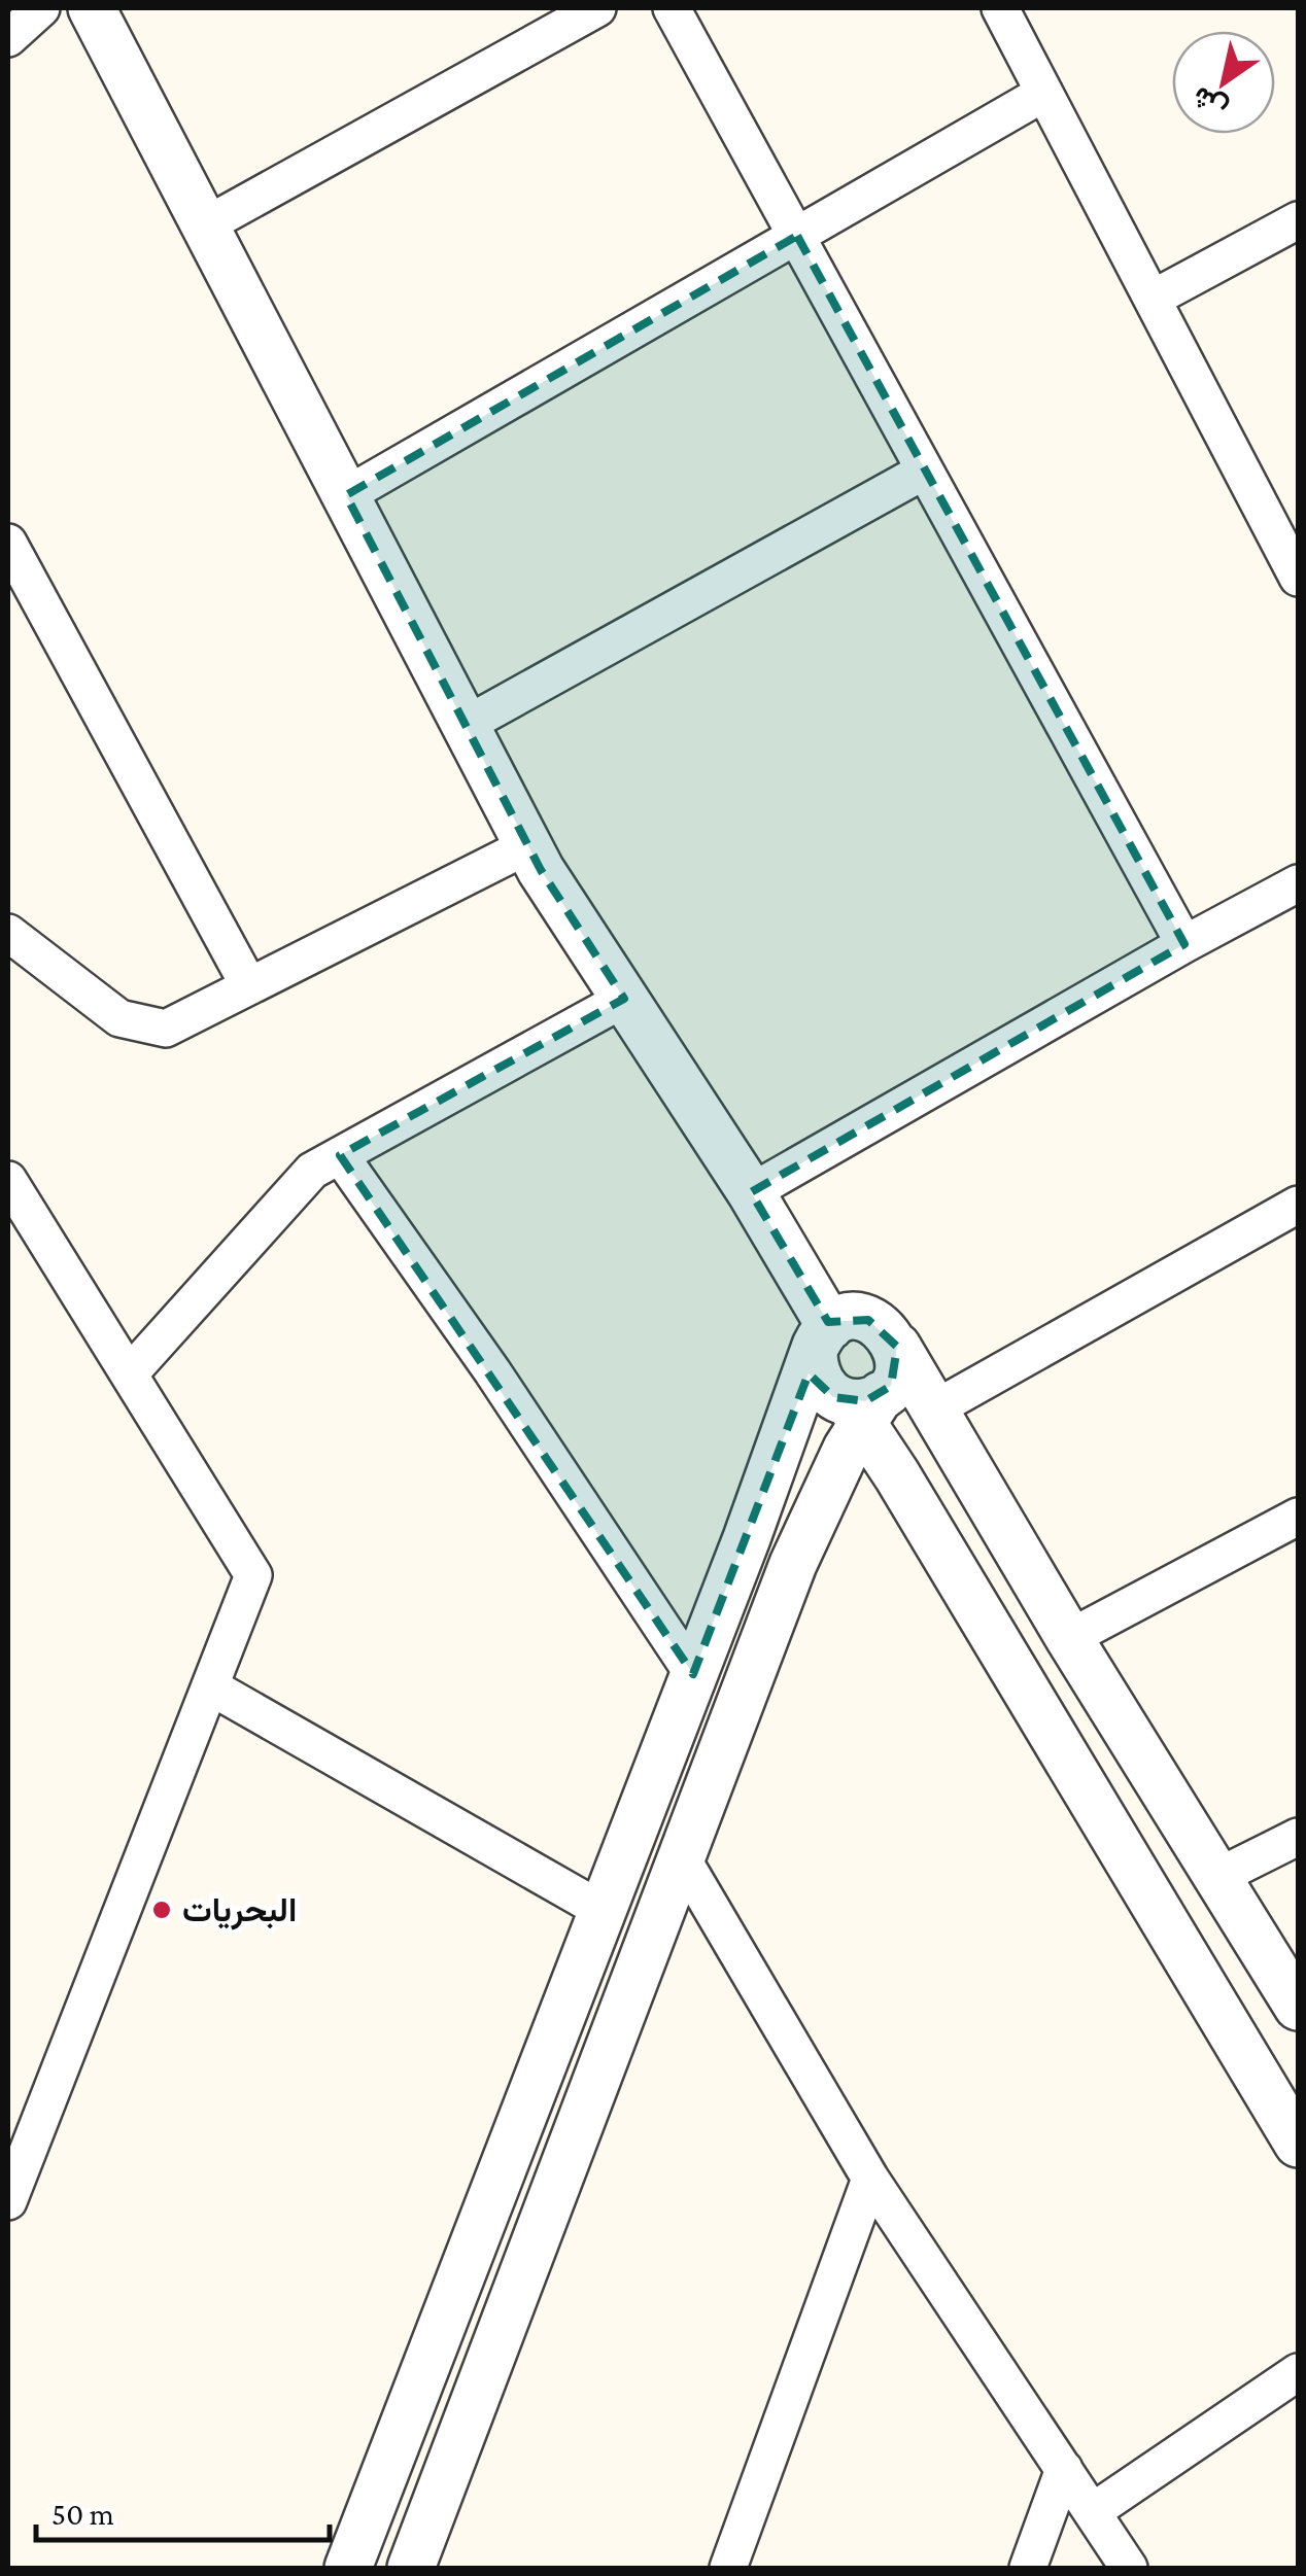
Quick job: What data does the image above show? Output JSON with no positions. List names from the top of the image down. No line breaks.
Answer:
{"places":["البحريات"],"scale_bar":"50 m","north":"bottom left"}
